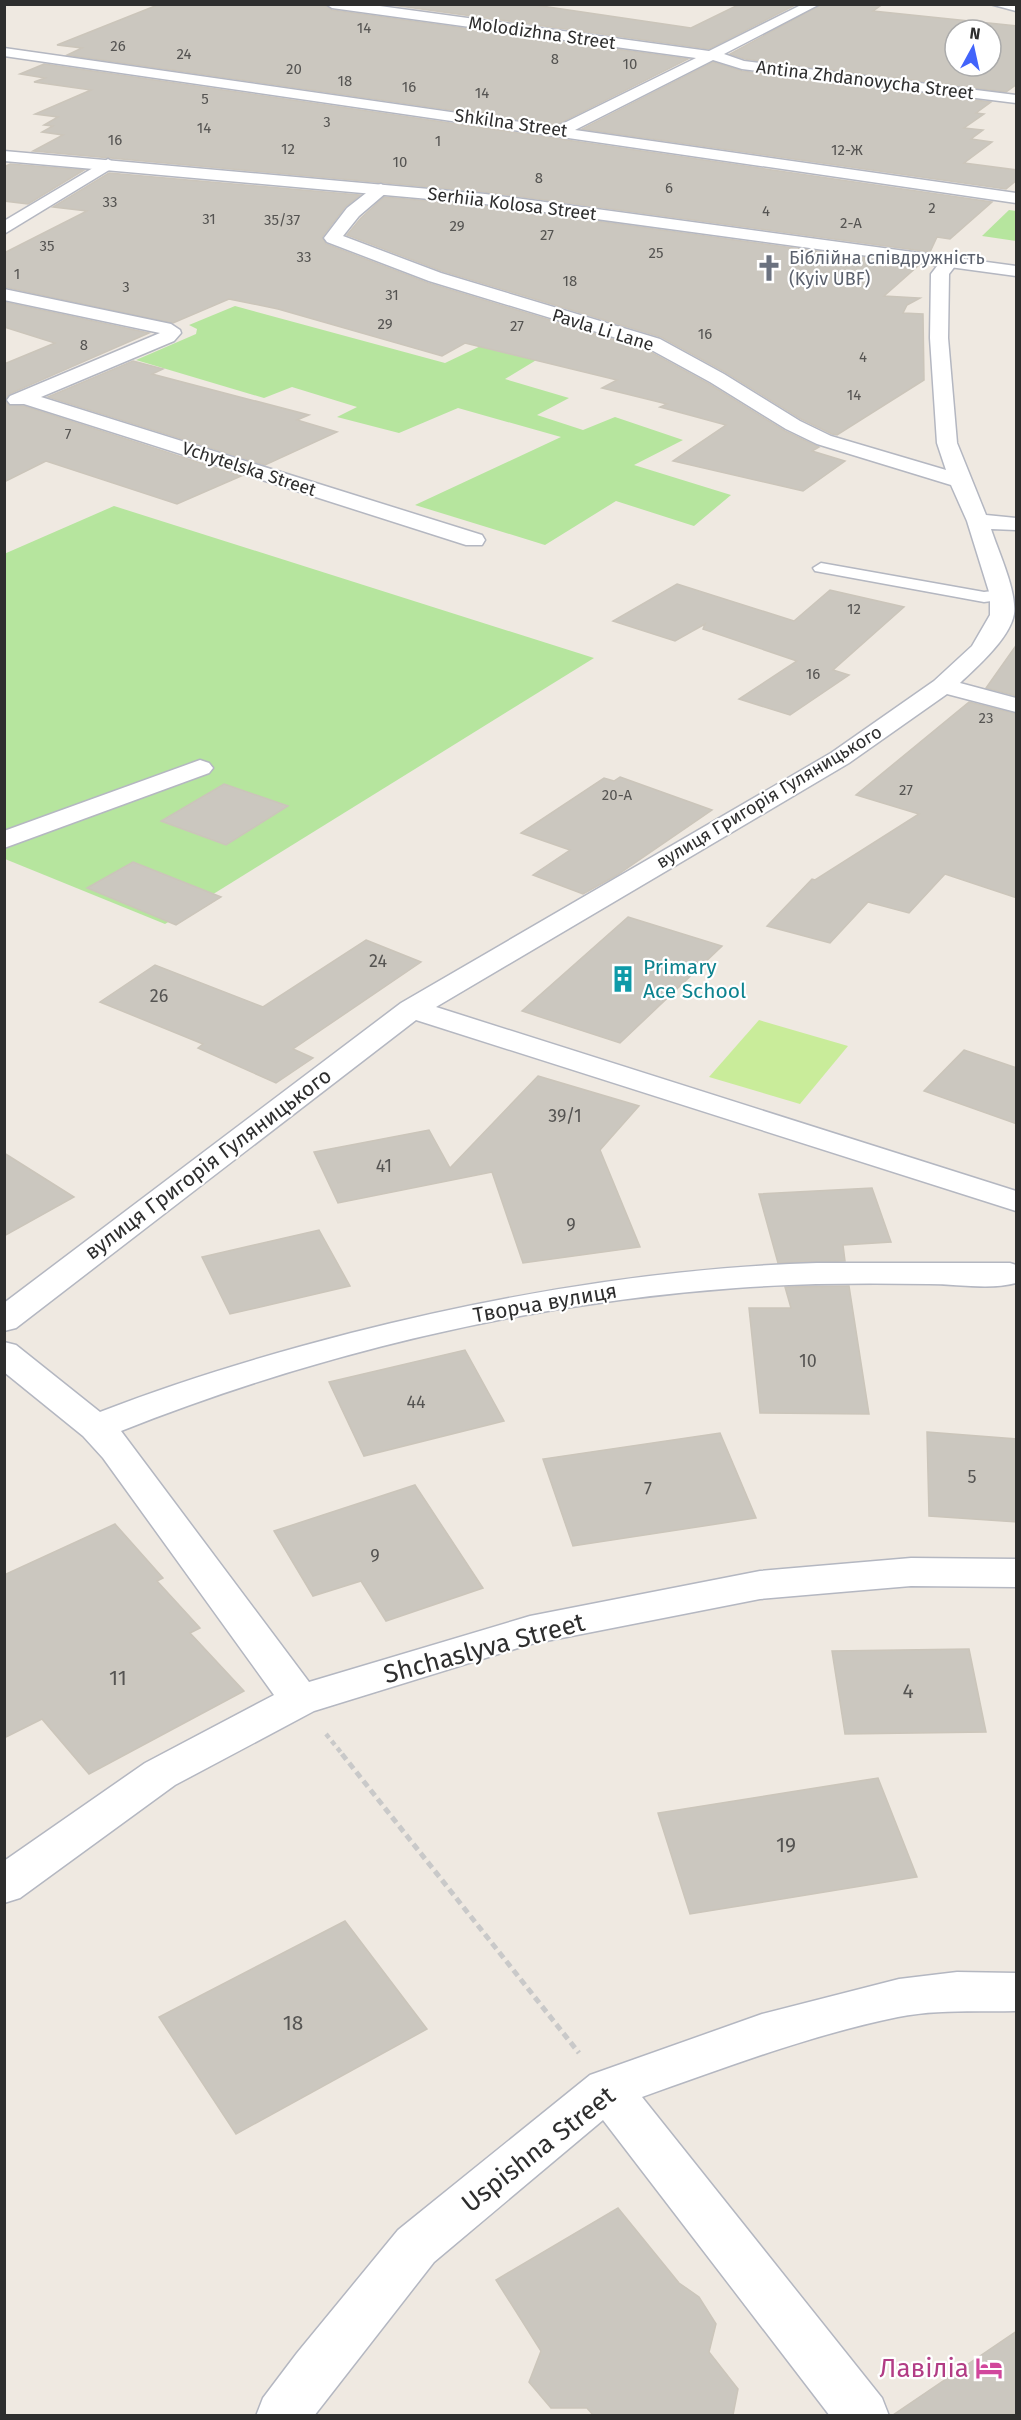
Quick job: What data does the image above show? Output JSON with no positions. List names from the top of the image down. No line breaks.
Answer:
{"streets":{"street":["Molodizhna Street","Antina Zhdanovycha Street","Shkilna Street","Serhiia Kolosa Street","Pavla Li Lane","Vchytelska Street","вулиця Григорія Гуляницького","Творча вулиця","Shchaslyva Street","Uspishna Street"]},"crossings":[["Molodizhna Street","Antina Zhdanovycha Street"],["Serhiia Kolosa Street","Pavla Li Lane"],["Serhiia Kolosa Street","вулиця Григорія Гуляницького"],["Pavla Li Lane","вулиця Григорія Гуляницького"]],"places":{"church":["Біблійна співдружність (Kyiv UBF)"],"building":["Primary Ace School"],"hotel":["Лавіліа"]},"house_numbers":["14","26","24","8","10","20","18","16","14","5","3","14","16","1","12","12-Ж","10","8","6","33","2","4","31","35/37","2-А","29","27","35","25","33","1","18","3","31","29","27","16","8","4","14","7","12","16","23","27","20-А","24","26","39/1","41","9","10","44","5","7","9","11","4","19","18"],"north":"top"}
